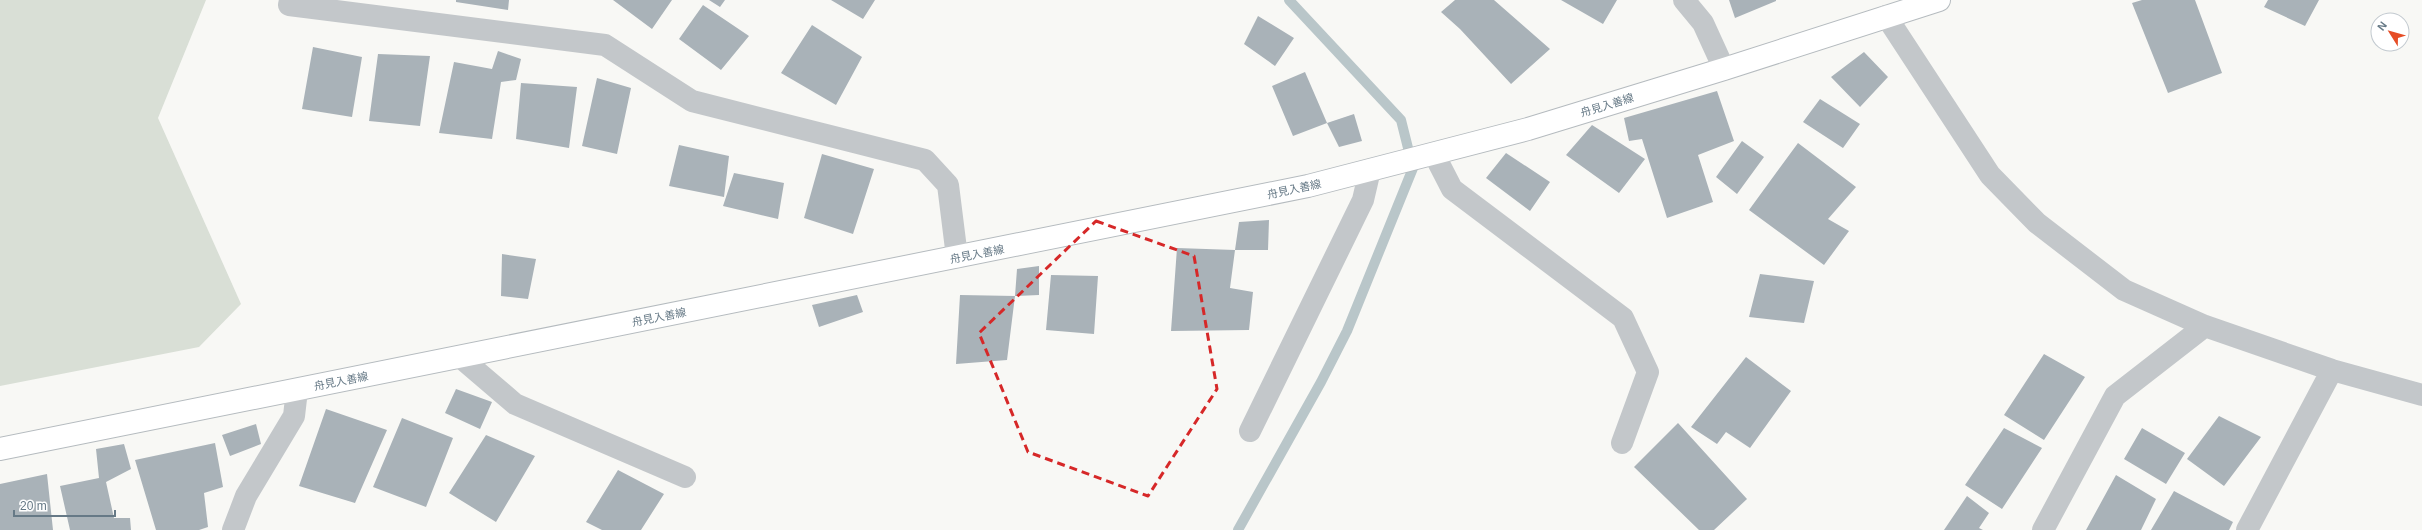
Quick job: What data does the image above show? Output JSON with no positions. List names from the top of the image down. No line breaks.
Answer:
{"streets":{"main road":["舟見入善線"]},"scale_bar":"20 m","north":"top left"}
